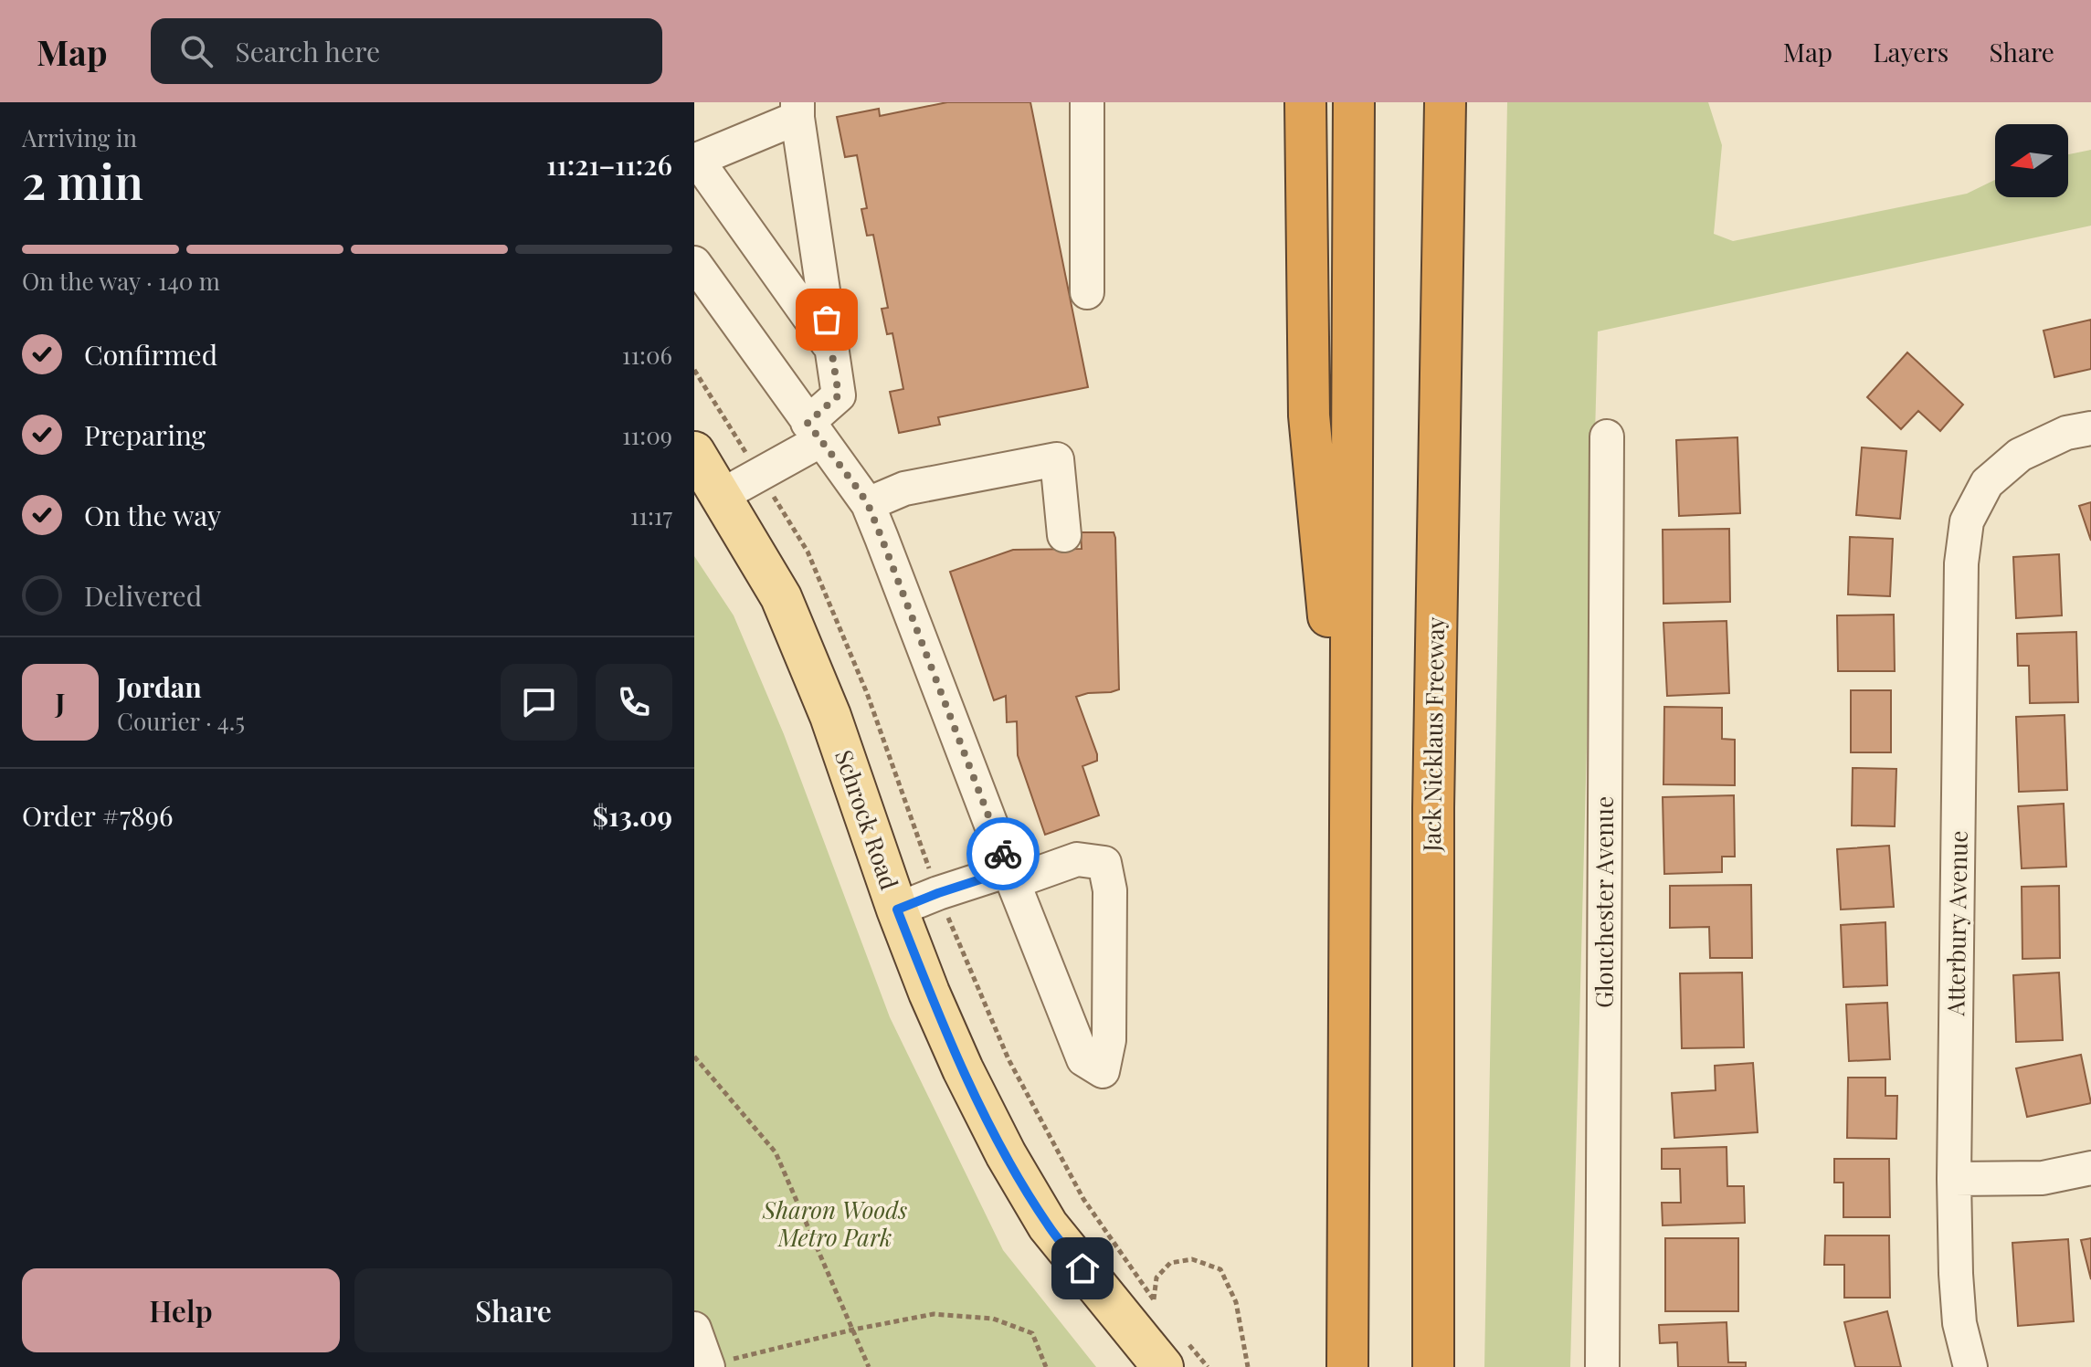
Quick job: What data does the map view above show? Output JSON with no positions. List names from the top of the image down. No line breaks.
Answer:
{"streets":{"highway":["Jack Nicklaus Freeway"],"main road":["Schrock Road"],"street":["Glouchester Avenue","Atterbury Avenue"]},"parks":["Sharon Woods Metro Park"],"north":"left","page":{"header":"Map","search":"Search here","nav":["Map","Layers","Share"],"heading":["2 min","Arriving in","11:21–11:26"],"panel":["Jordan","Courier · 4.5","Order #7896","$13.09"],"bar":"On the way · 140 m","list":[["Confirmed","11:06"],["Preparing","11:09"],["On the way","11:17"],"Delivered"],"round":"J","buttons":["Help","Share"]}}
